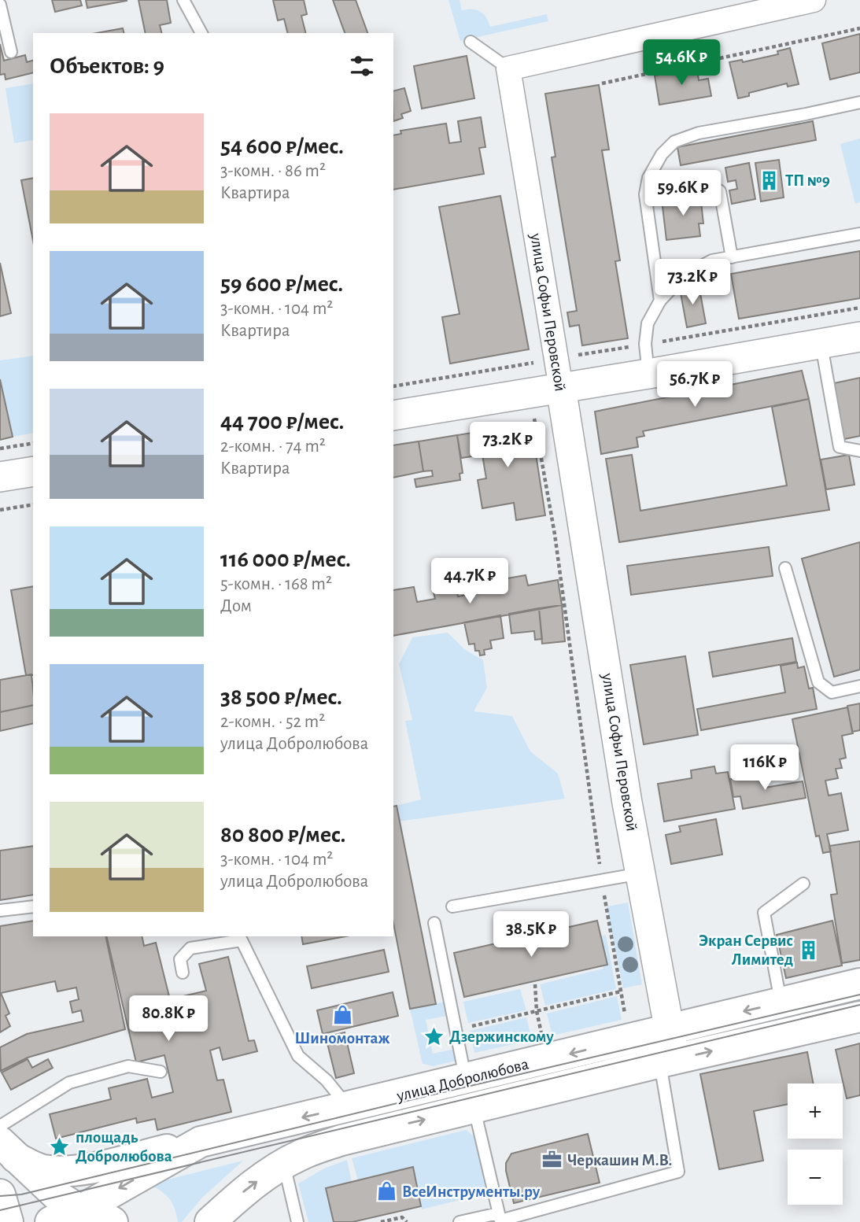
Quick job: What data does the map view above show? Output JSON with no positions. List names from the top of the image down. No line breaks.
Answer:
{"streets":{"main road":["улица Добролюбова"],"street":["улица Софьи Перовской"]},"crossings":[["улица Софьи Перовской","улица Добролюбова"]],"places":{"building":["ТП №9","Экран Сервис Лимитед"],"shop":["Шиномонтаж","ВсеИнструменты.ру"],"place":["Дзержинскому","площадь Добролюбова"],"office":["Черкашин М.В."]},"page":{"heading":"Объектов: 9","price":["54.6K ₽","59.6K ₽","73.2K ₽","56.7K ₽","73.2K ₽","44.7K ₽","116K ₽","38.5K ₽","80.8K ₽"],"list":[{"name":"54 600 ₽/мес.","note":"3-комн. · 86 m² · Квартира"},{"name":"59 600 ₽/мес.","note":"3-комн. · 104 m² · Квартира"},{"name":"44 700 ₽/мес.","note":"2-комн. · 74 m² · Квартира"},{"name":"116 000 ₽/мес.","note":"5-комн. · 168 m² · Дом"},{"name":"38 500 ₽/мес.","note":"2-комн. · 52 m² · улица Добролюбова"},{"name":"80 800 ₽/мес.","note":"3-комн. · 104 m² · улица Добролюбова"}],"map_buttons":["+","−"]}}
